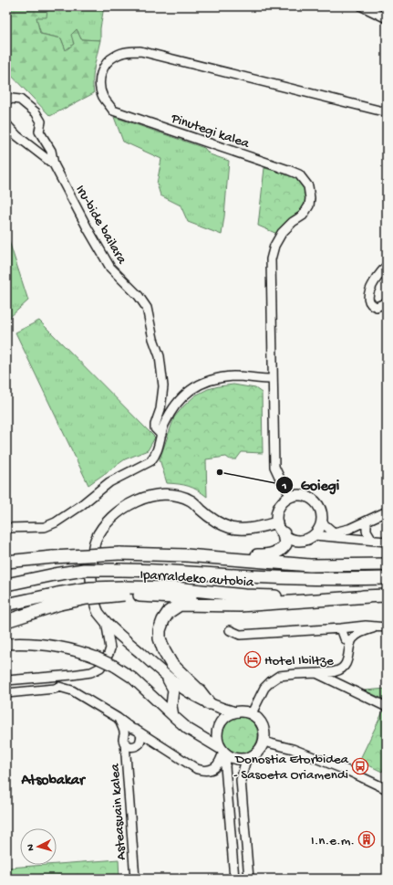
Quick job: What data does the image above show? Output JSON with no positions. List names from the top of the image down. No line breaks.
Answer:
{"streets":{"highway":["Iparraldeko autobia"],"street":["Pinutegi kalea","Iru-bide bailara","Asteasuain kalea"]},"districts":["Atsobakar"],"places":{"other":["Goiegi"],"hotel":["Hotel Ibiltze"],"bus stop":["Donostia Etorbidea - Sasoeta Oriamendi"],"building":["I.n.e.m."]},"north":"left"}
